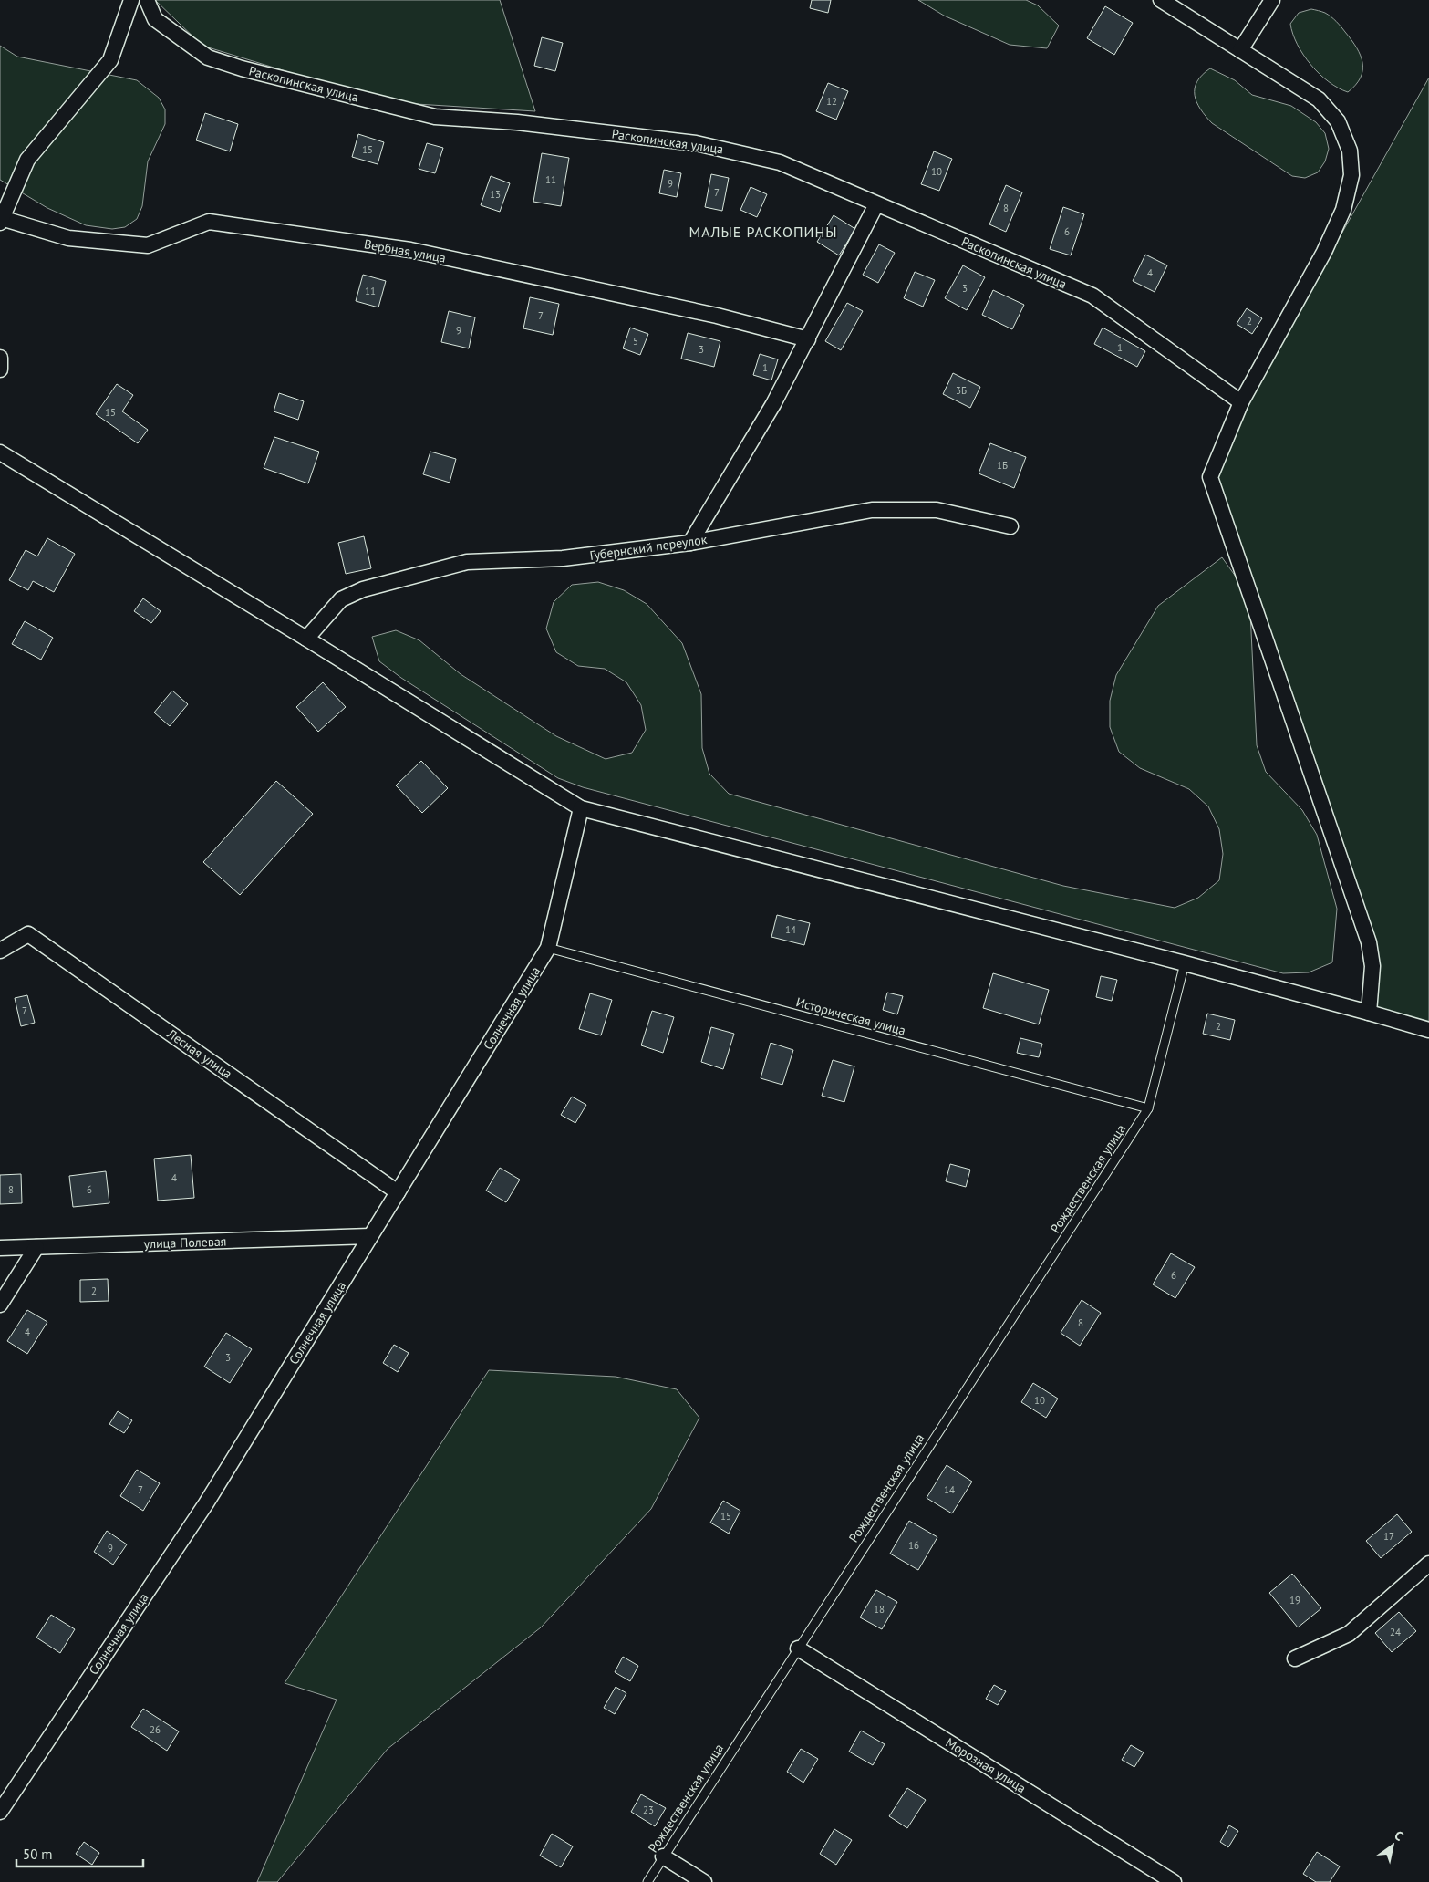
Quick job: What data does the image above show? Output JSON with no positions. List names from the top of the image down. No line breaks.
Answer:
{"streets":{"street":["Раскопинская улица","Вербная улица","Губернский переулок","Солнечная улица","Лесная улица","улица Полевая","Морозная улица"],"lane":["Историческая улица","Рождественская улица"]},"crossings":[["Солнечная улица","Историческая улица"],["Солнечная улица","Лесная улица"],["Солнечная улица","улица Полевая"],["Историческая улица","Рождественская улица"],["Рождественская улица","Морозная улица"]],"districts":["МАЛЫЕ РАСКОПИНЫ"],"house_numbers":["12","15","10","11","9","7","13","8","6","4","3","11","7","2","9","5","1","3","1","3Б","15","1Б","14","7","2","4","8","6","6","2","8","4","3","10","7","14","15","17","16","9","19","18","24","26","23"],"scale_bar":"50 m","north":"top right"}
